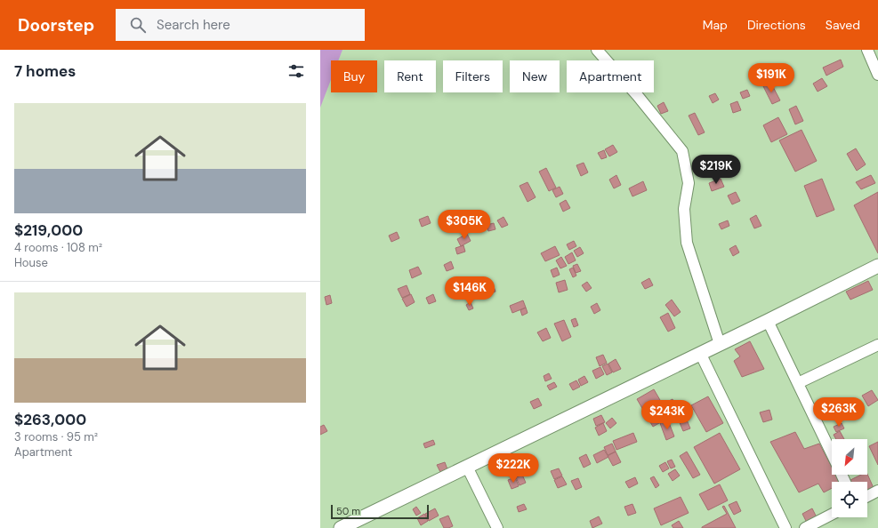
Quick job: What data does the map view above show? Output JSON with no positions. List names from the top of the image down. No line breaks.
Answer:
{"scale_bar":"50 m","north":"bottom left","page":{"header":"Doorstep","search":"Search here","nav":["Map","Directions","Saved"],"heading":"7 homes","chip":["Buy","Rent","Filters","New","Apartment"],"price":["$191K","$219K","$305K","$146K","$263K","$243K","$222K"],"list":[{"name":"$219,000","note":"4 rooms · 108 m² · House"},{"name":"$263,000","note":"3 rooms · 95 m² · Apartment"}],"scale":"50 m"}}
